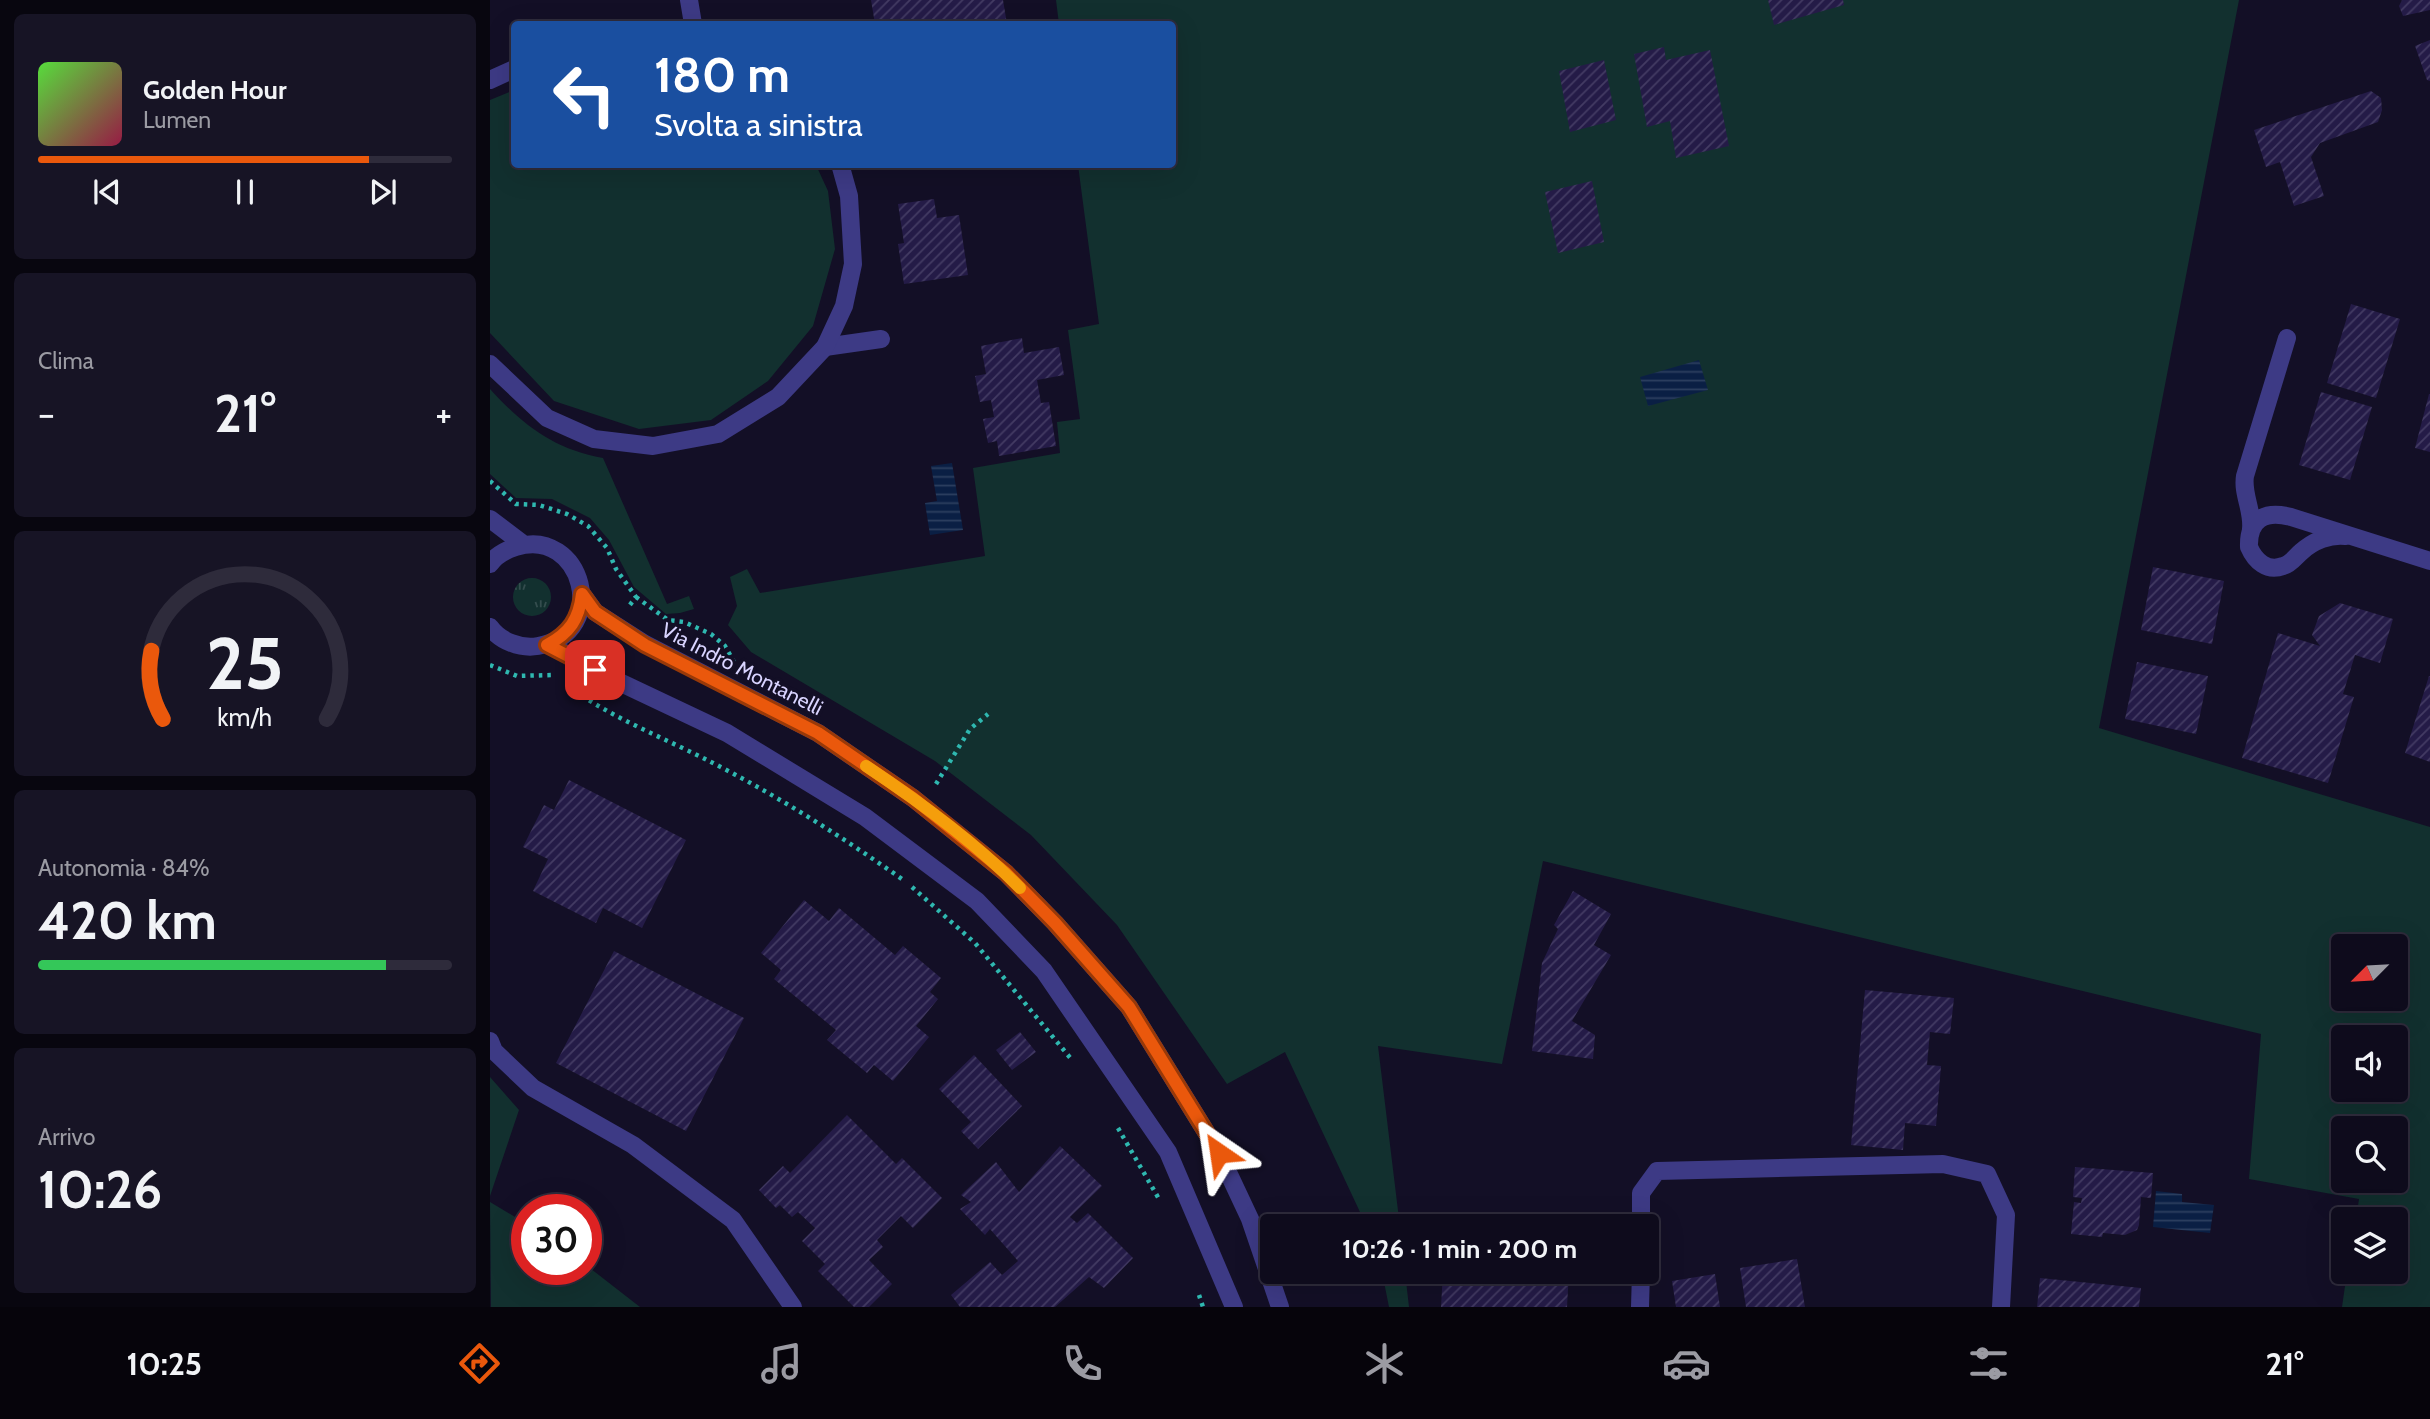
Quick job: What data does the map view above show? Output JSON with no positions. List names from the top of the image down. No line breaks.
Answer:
{"streets":{"street":["Via Indro Montanelli"]},"north":"bottom left","page":{"turn":["180 m","Svolta a sinistra"],"song":["Golden Hour","Lumen"],"tile":["Clima",["Autonomia · 84%","420 km"],["Arrivo","10:26"]],"heat":["−","21°","+"],"limit":"30","trip":"10:26 · 1 min · 200 m","tabs":["10:25","21°"],"gauge":["25","km/h"]}}
